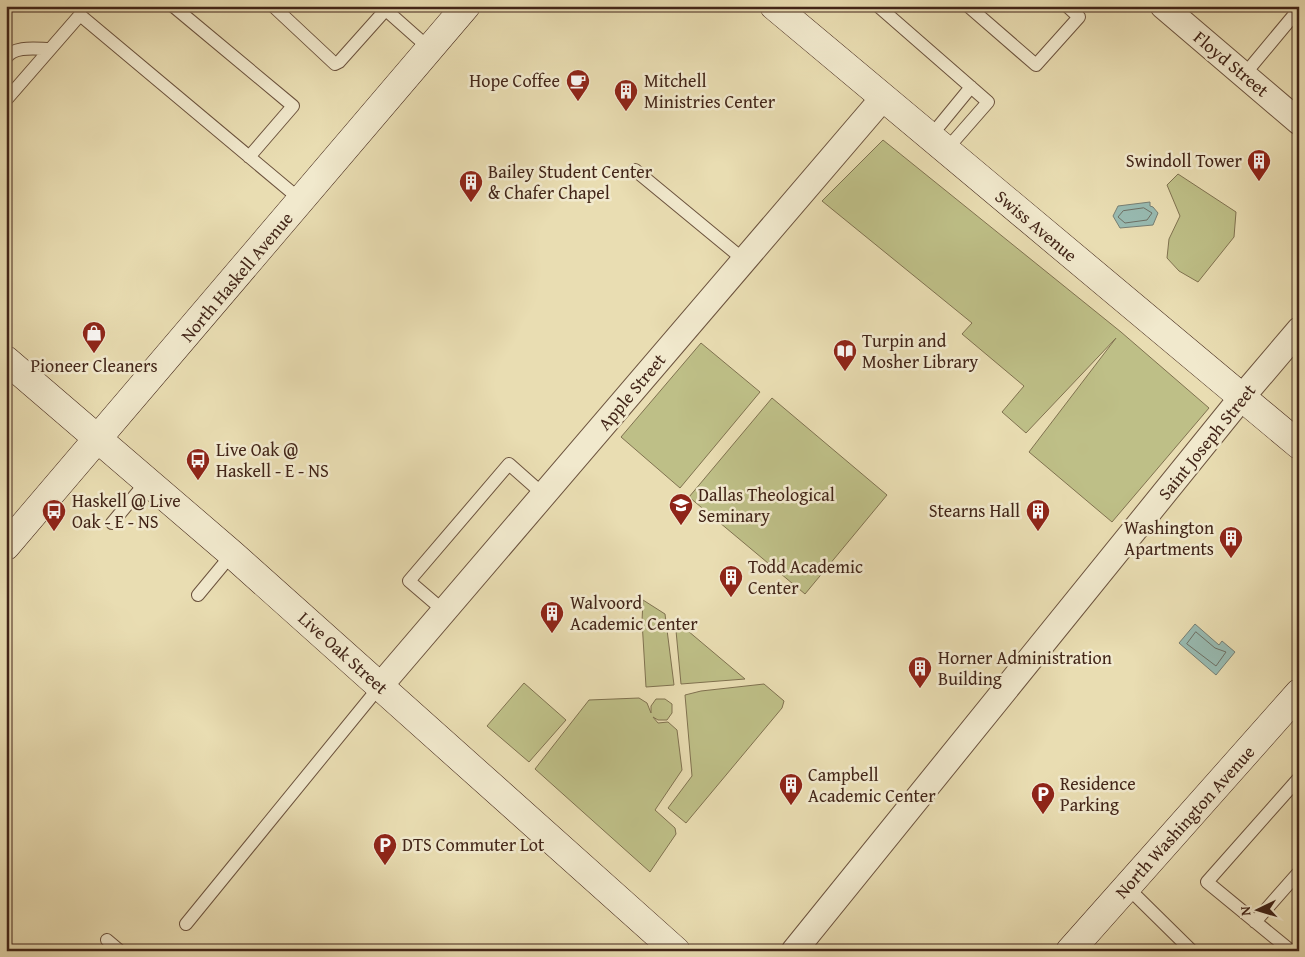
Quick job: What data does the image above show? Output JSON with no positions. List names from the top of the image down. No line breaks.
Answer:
{"streets":{"street":["Floyd Street","Swiss Avenue","North Haskell Avenue","Apple Street","Saint Joseph Street","Live Oak Street","North Washington Avenue"]},"crossings":[["Swiss Avenue","Apple Street"],["Swiss Avenue","Saint Joseph Street"],["North Haskell Avenue","Live Oak Street"],["Apple Street","Live Oak Street"]],"places":{"cafe":["Hope Coffee"],"building":["Mitchell Ministries Center","Swindoll Tower","Bailey Student Center & Chafer Chapel","Stearns Hall","Washington Apartments","Todd Academic Center","Walvoord Academic Center","Horner Administration Building","Campbell Academic Center"],"shop":["Pioneer Cleaners"],"library":["Turpin and Mosher Library"],"bus stop":["Live Oak @ Haskell - E - NS","Haskell @ Live Oak - E - NS"],"school or university":["Dallas Theological Seminary"],"parking":["Residence Parking","DTS Commuter Lot"]},"north":"left"}
